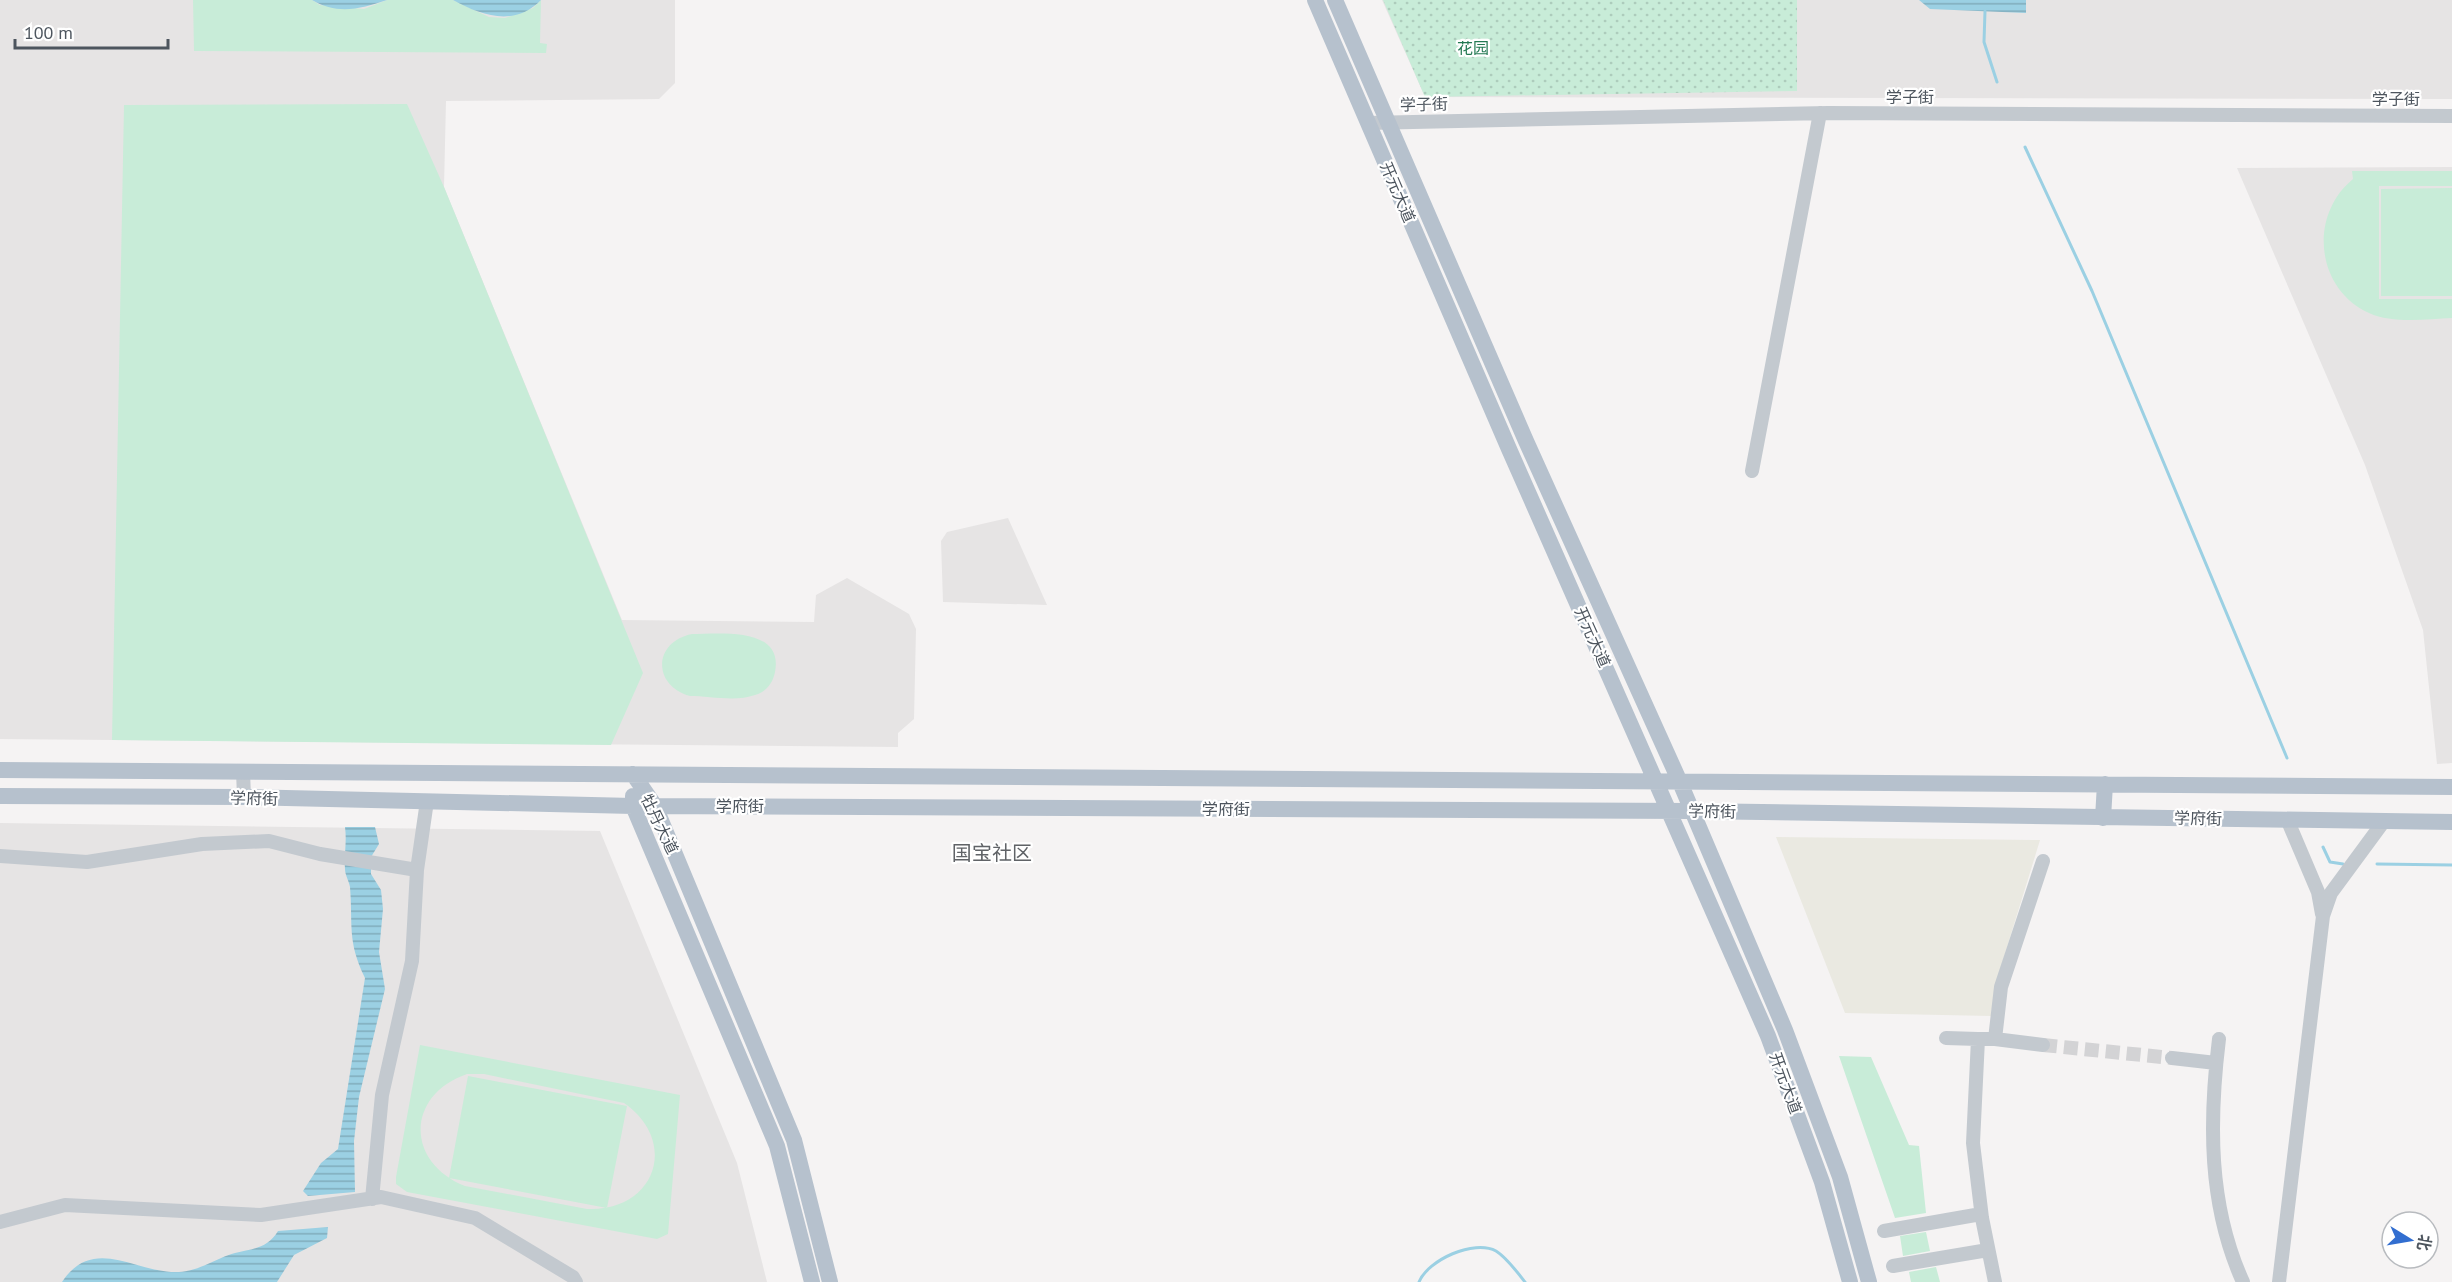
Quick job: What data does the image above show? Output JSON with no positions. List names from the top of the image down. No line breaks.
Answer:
{"streets":{"main road":["开元大道","学府街","牡丹大道"],"street":["学子街"]},"crossings":[["学子街","开元大道"],["开元大道","学府街"],["学府街","牡丹大道"]],"districts":["国宝社区"],"parks":["花园"],"scale_bar":"100 m","north":"right"}
